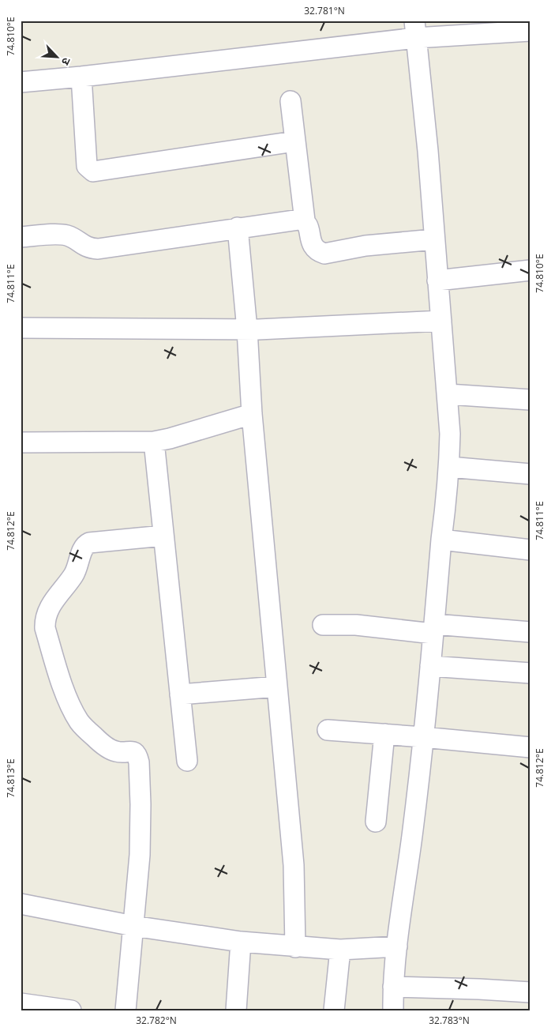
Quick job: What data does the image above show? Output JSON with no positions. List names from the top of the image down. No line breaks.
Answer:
{"north":"bottom right","coordinates":["32.781°N","74.810°E","74.811°E","74.812°E","74.813°E","32.782°N","32.783°N"]}
